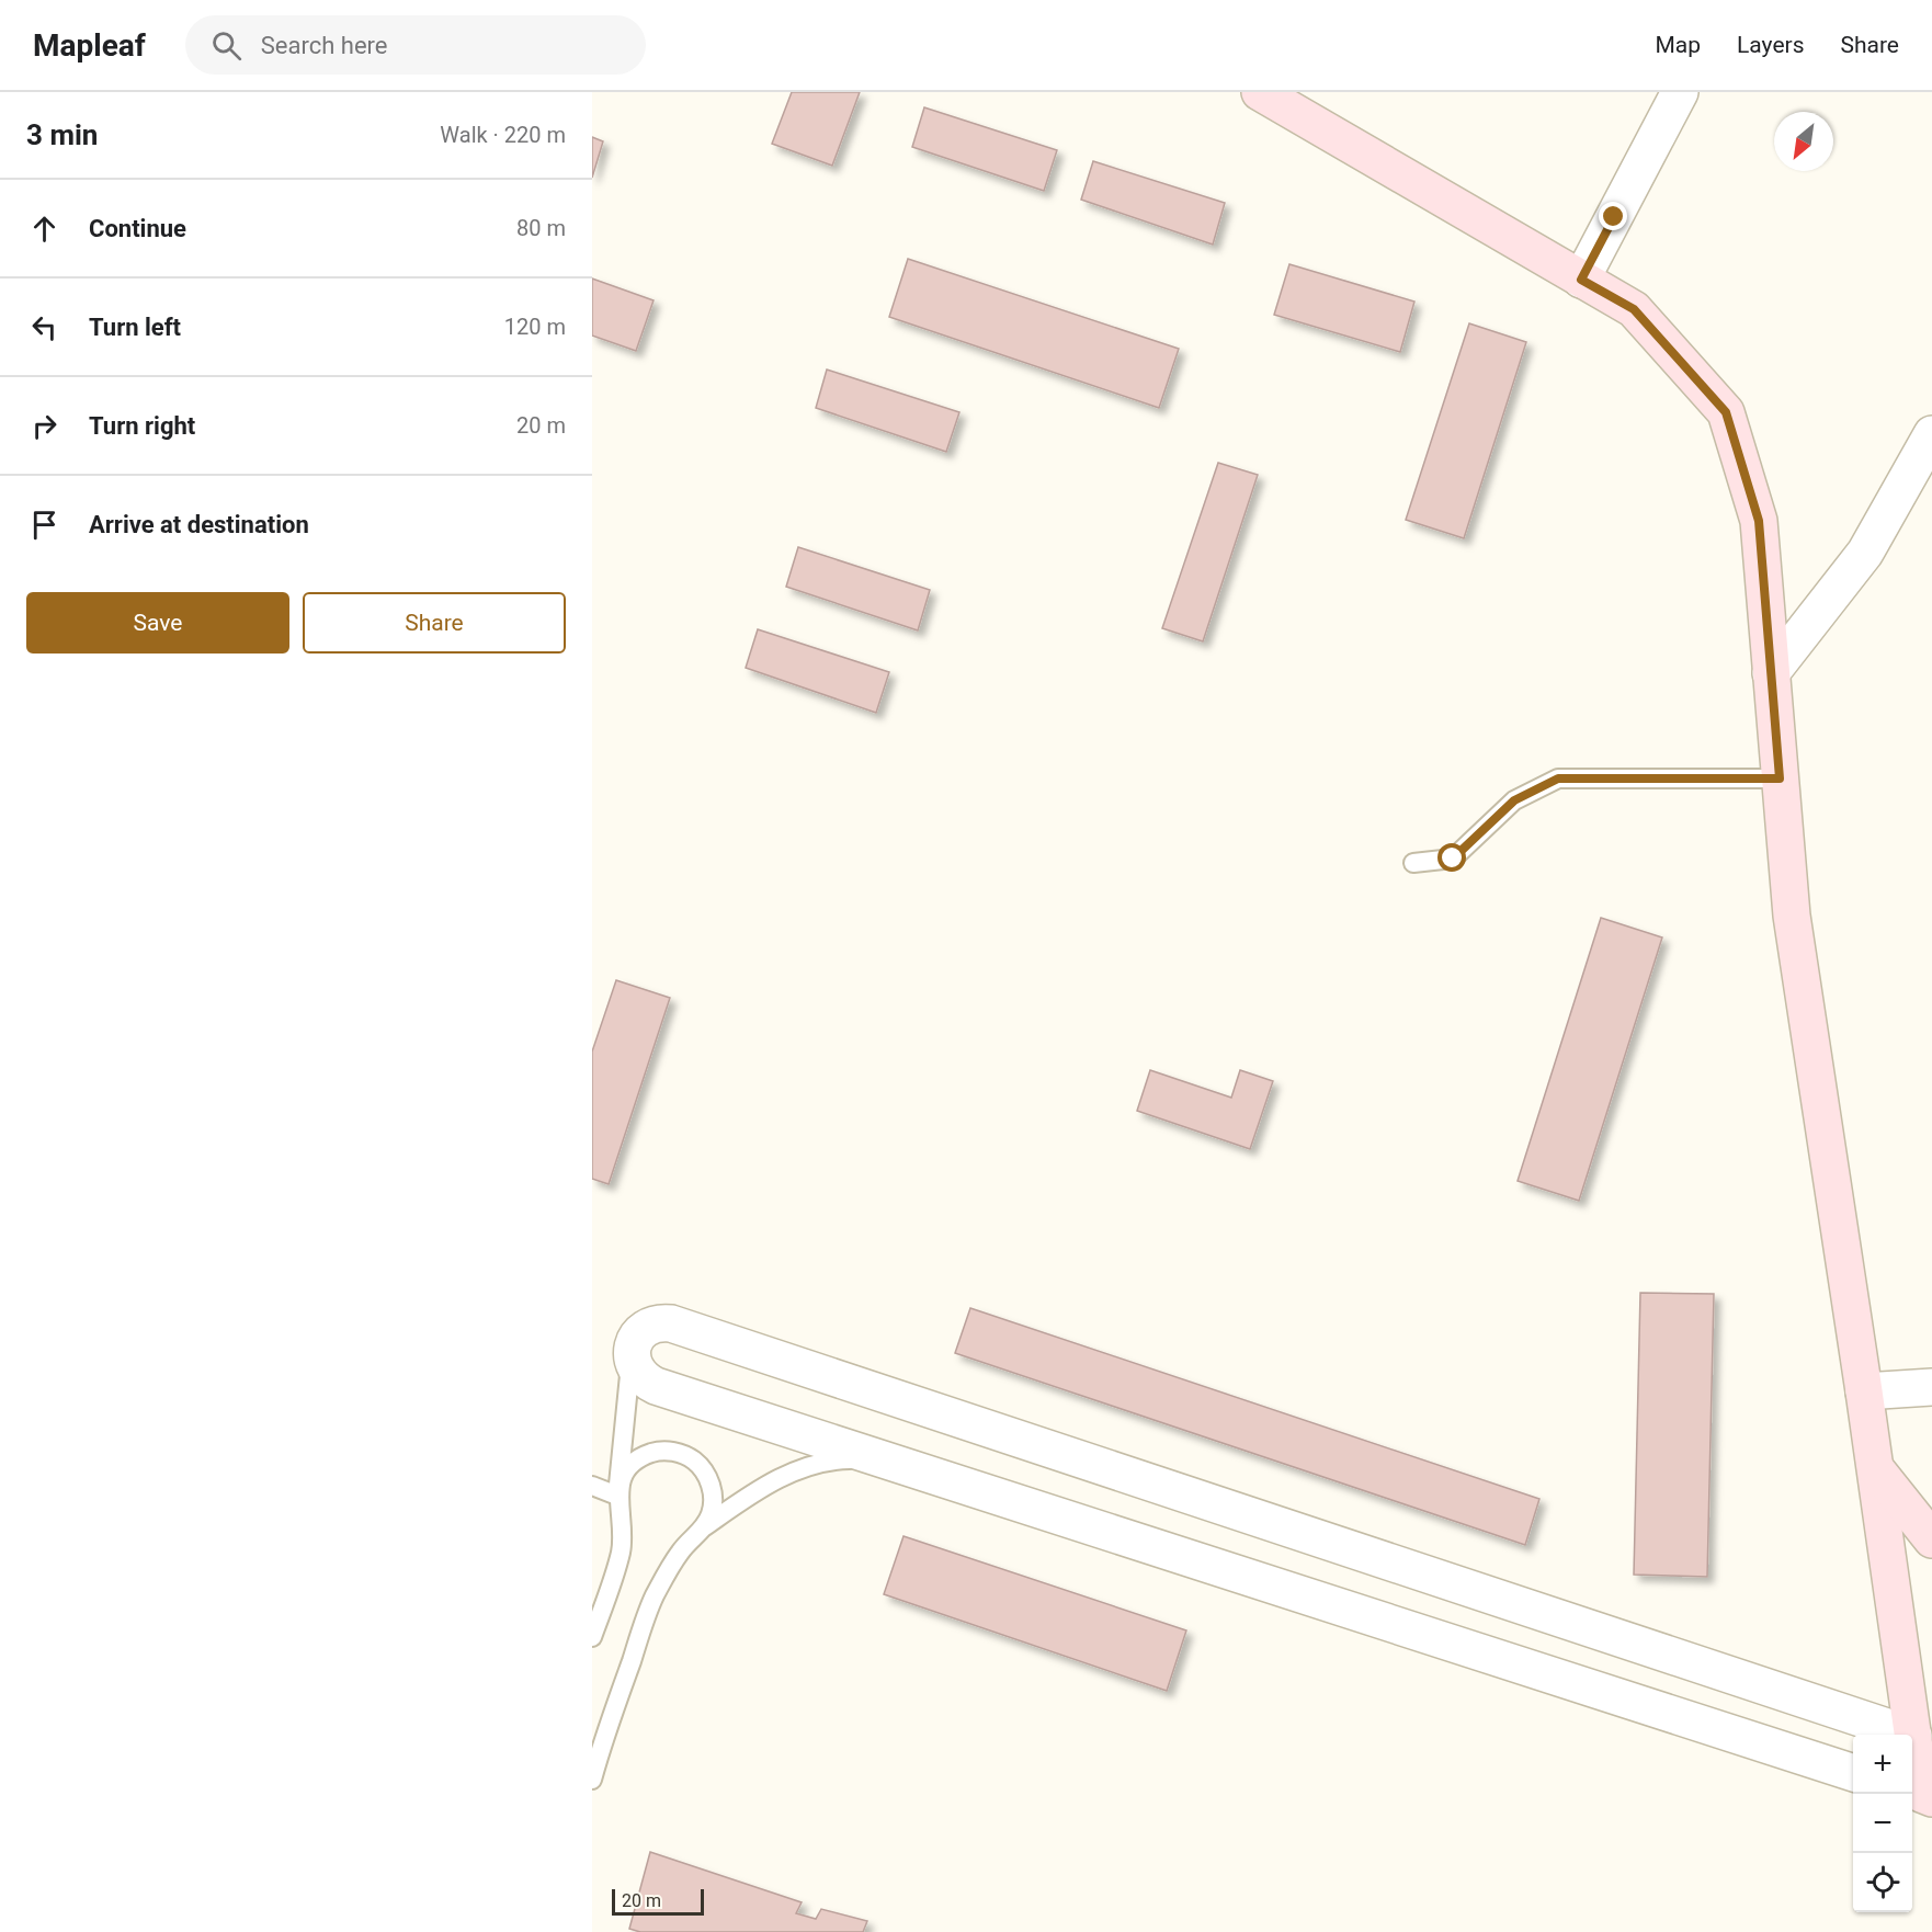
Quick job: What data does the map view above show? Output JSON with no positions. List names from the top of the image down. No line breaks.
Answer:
{"scale_bar":"20 m","north":"bottom left","page":{"header":"Mapleaf","search":"Search here","nav":["Map","Layers","Share"],"heading":["3 min","Walk · 220 m"],"list":[["Continue","80 m"],["Turn left","120 m"],["Turn right","20 m"],"Arrive at destination"],"buttons":["Save","Share"],"map_buttons":["+","−"],"scale":"20 m"}}
